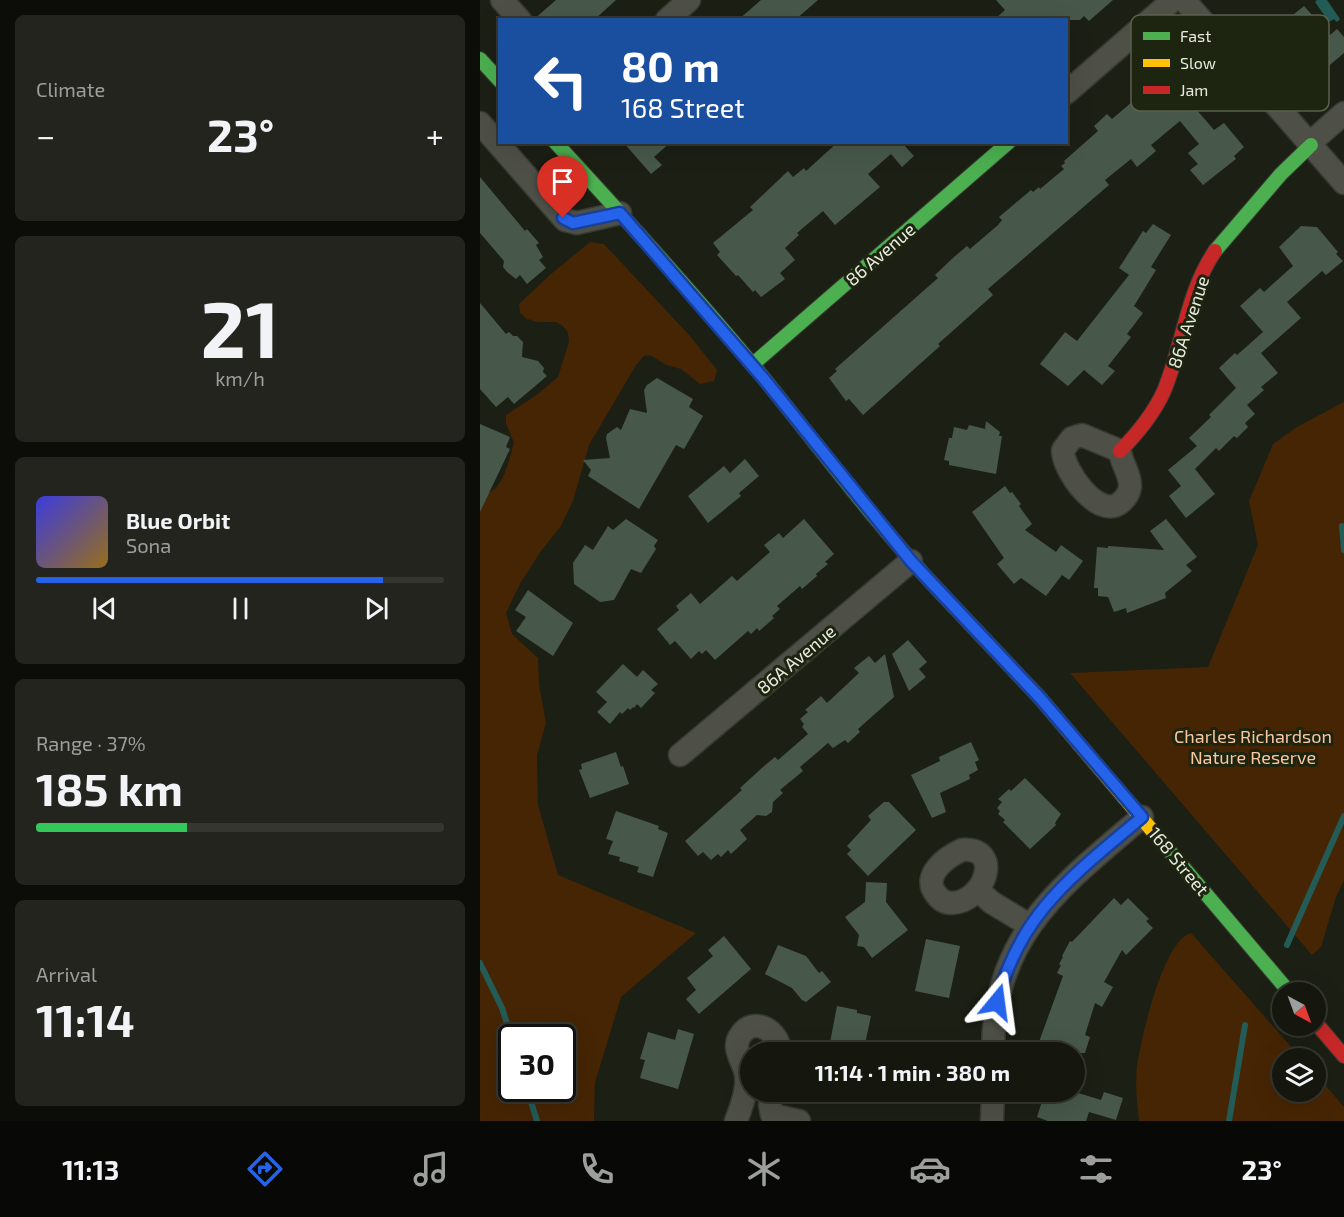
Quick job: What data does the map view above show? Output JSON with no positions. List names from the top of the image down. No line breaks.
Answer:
{"streets":{"main road":["86 Avenue","86A Avenue","168 Street"]},"crossings":[["86 Avenue","168 Street"],["86A Avenue","168 Street"]],"parks":["Charles Richardson Nature Reserve"],"legend":["Fast","Slow","Jam"],"north":"bottom right","page":{"tile":["Climate",["21","km/h"],["Range · 37%","185 km"],["Arrival","11:14"]],"turn":["80 m","168 Street"],"heat":["−","23°","+"],"song":["Blue Orbit","Sona"],"limit":"30","trip":"11:14 · 1 min · 380 m","tabs":["11:13","23°"]}}
